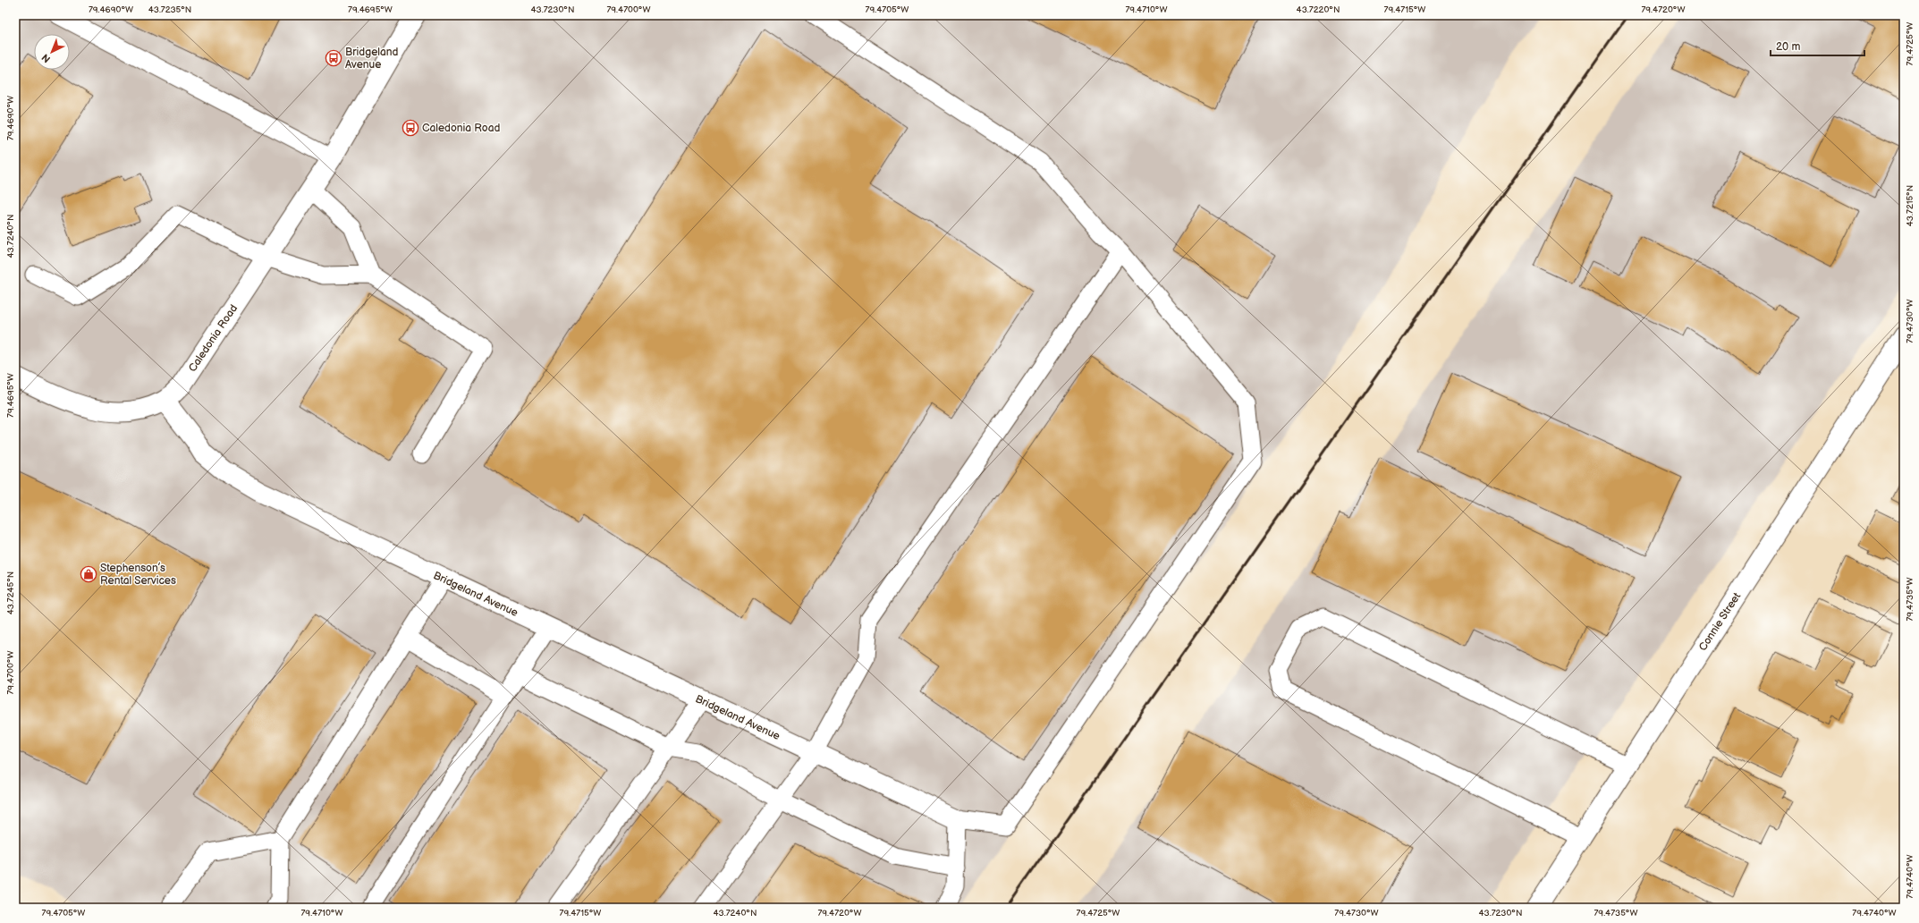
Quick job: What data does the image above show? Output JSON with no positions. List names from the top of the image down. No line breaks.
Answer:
{"streets":{"street":["Caledonia Road","Bridgeland Avenue","Connie Street"]},"crossings":[["Caledonia Road","Bridgeland Avenue"]],"places":{"bus stop":["Bridgeland Avenue","Caledonia Road"],"shop":["Stephenson’s Rental Services"]},"scale_bar":"20 m","north":"bottom left","coordinates":["79.4690°W","43.7235°N","79.4695°W","43.7230°N","79.4700°W","79.4705°W","79.4710°W","43.7220°N","79.4715°W","79.4720°W","79.4725°W","43.7215°N","43.7240°N","79.4730°W","43.7245°N","79.4735°W","79.4740°W"]}
